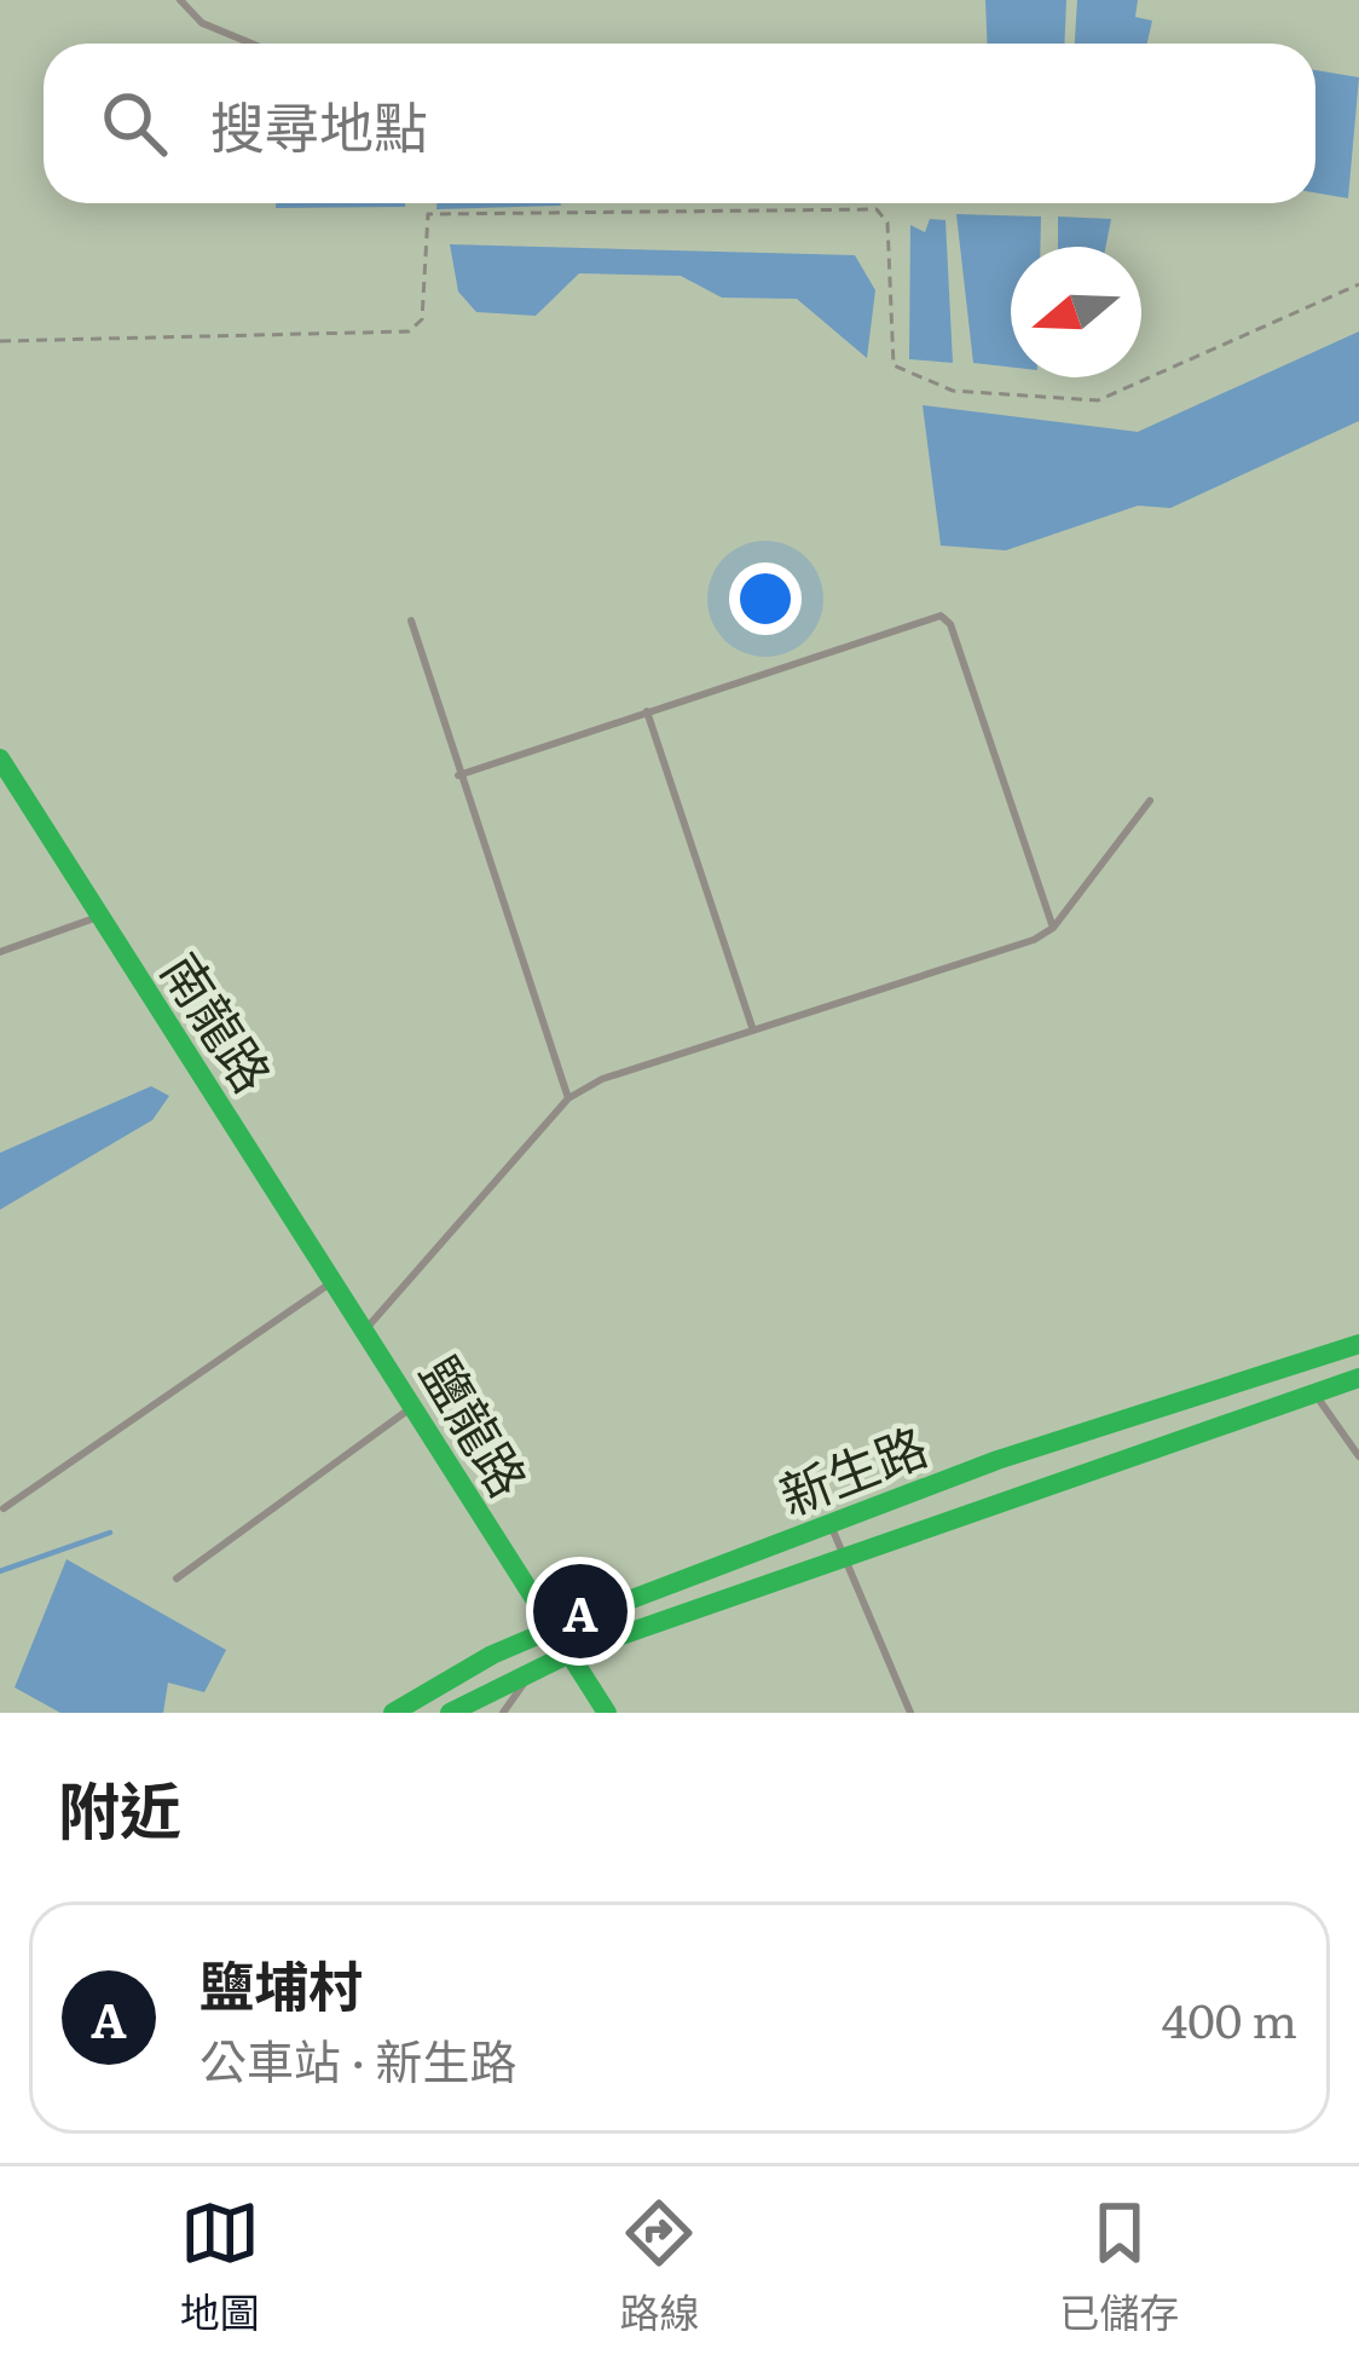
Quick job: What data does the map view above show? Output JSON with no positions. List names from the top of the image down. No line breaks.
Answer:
{"streets":{"street":["南龍路","鹽龍路","新生路"]},"crossings":[["南龍路","鹽龍路"],["鹽龍路","新生路"]],"north":"left","page":{"search":"搜尋地點","pins":"A","heading":"附近","list":[{"mark":"A","name":"鹽埔村","note":"公車站 · 新生路","value":"400 m"}],"nav":["地圖","路線","已儲存"]}}
